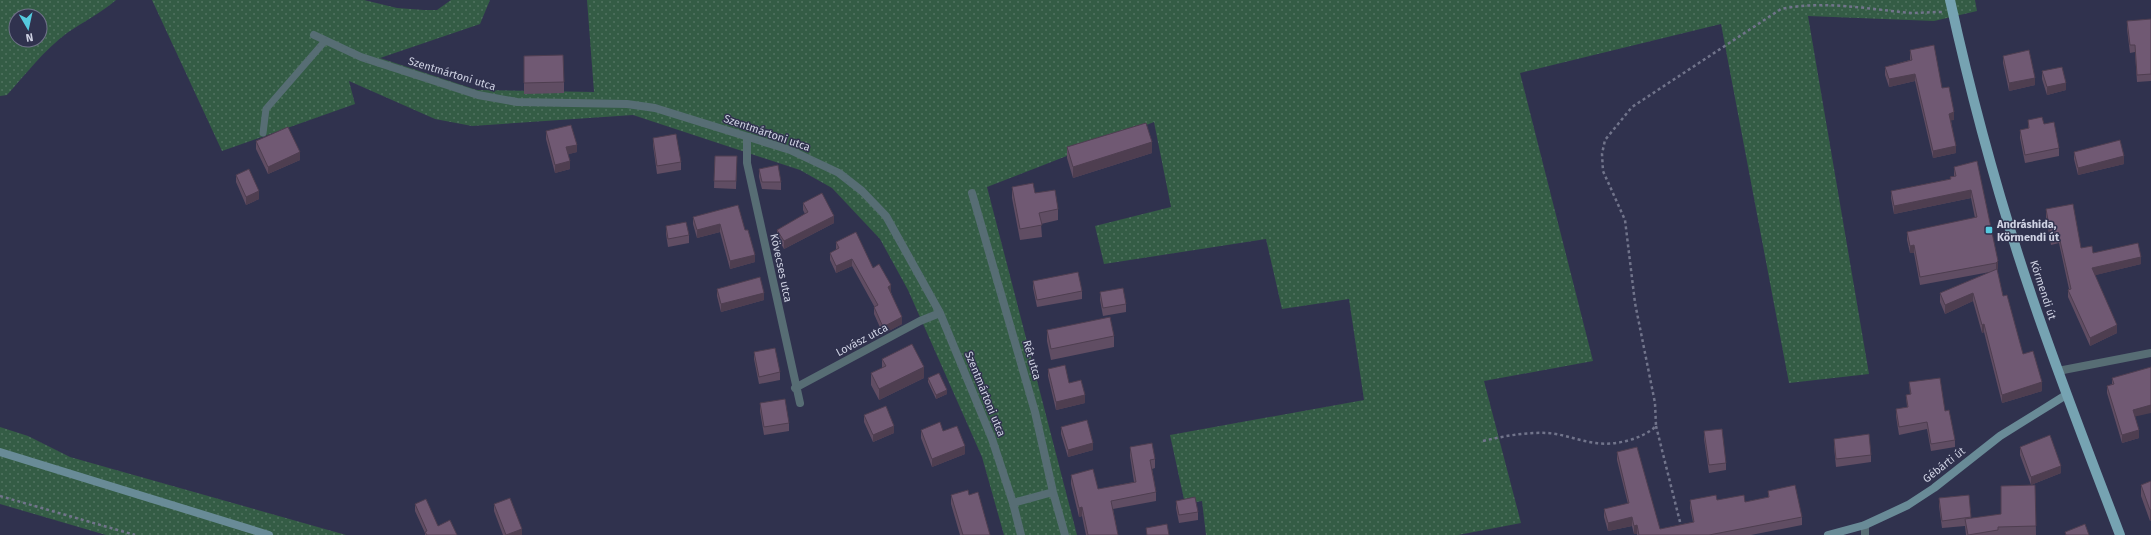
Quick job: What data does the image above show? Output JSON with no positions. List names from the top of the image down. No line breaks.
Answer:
{"streets":{"main road":["Körmendi út","Gébárti út"],"street":["Szentmártoni utca","Kövecses utca","Lovász utca","Rét utca"]},"crossings":[["Szentmártoni utca","Kövecses utca"],["Szentmártoni utca","Lovász utca"],["Kövecses utca","Lovász utca"],["Körmendi út","Gébárti út"]],"places":{"transit":["Andráshida, Körmendi út"]},"north":"bottom"}
